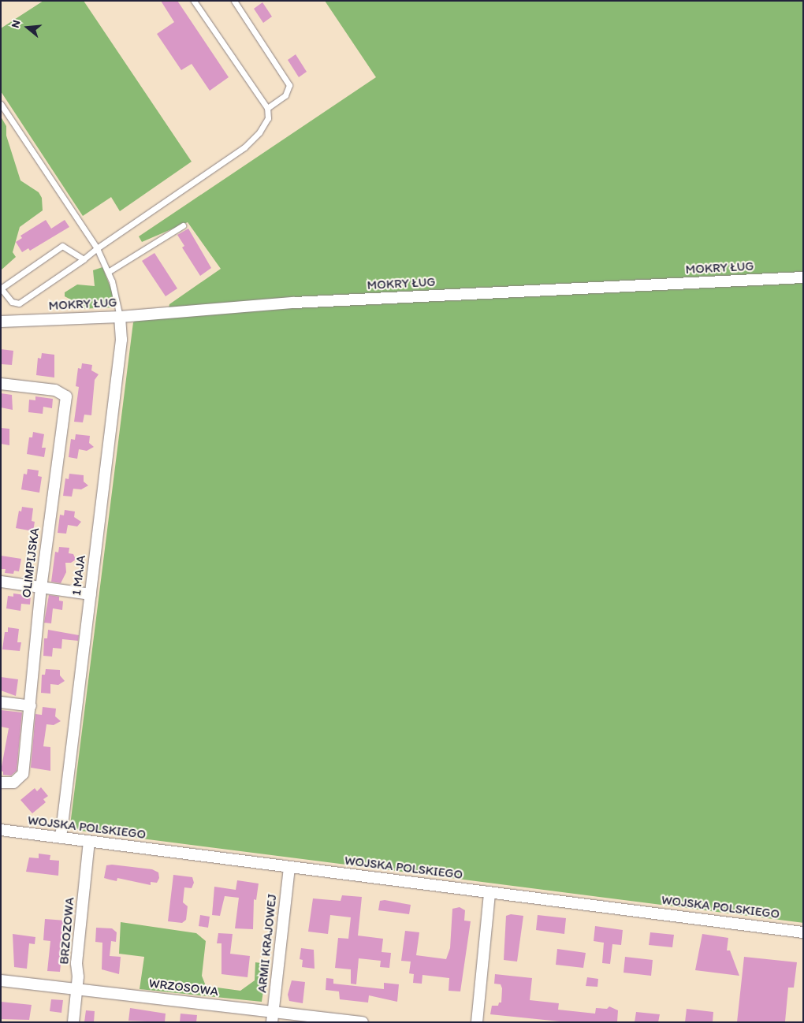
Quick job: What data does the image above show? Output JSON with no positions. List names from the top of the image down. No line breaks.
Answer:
{"streets":{"street":["MOKRY ŁUG","OLIMPIJSKA","1 MAJA","WOJSKA POLSKIEGO","BRZOZOWA","ARMII KRAJOWEJ","WRZOSOWA"]},"crossings":[["MOKRY ŁUG","1 MAJA"],["1 MAJA","WOJSKA POLSKIEGO"],["WOJSKA POLSKIEGO","BRZOZOWA"],["WOJSKA POLSKIEGO","ARMII KRAJOWEJ"],["BRZOZOWA","WRZOSOWA"],["ARMII KRAJOWEJ","WRZOSOWA"]],"north":"left"}
